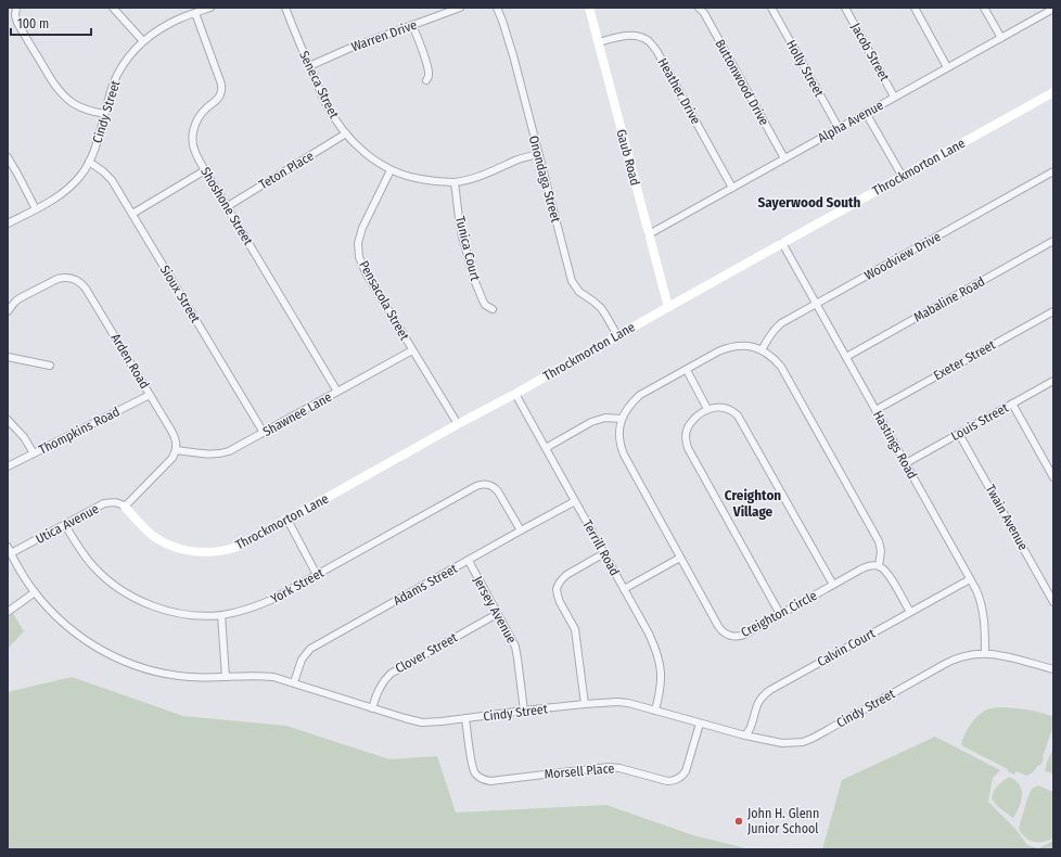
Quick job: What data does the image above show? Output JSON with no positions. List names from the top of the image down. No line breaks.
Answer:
{"streets":{"street":["Warren Drive","Jacob Street","Holly Street","Buttonwood Drive","Seneca Street","Heather Drive","Cindy Street","Alpha Avenue","Gaub Road","Throckmorton Lane","Teton Place","Onondaga Street","Shoshone Street","Tunica Court","Woodview Drive","Sioux Street","Mabaline Road","Pensacola Street","Exeter Street","Arden Road","Shawnee Lane","Louis Street","Thompkins Road","Hastings Road","Twain Avenue","Utica Avenue","Terrill Road","Adams Street","York Street","Jersey Avenue","Creighton Circle","Calvin Court","Clover Street","Morsell Place"]},"crossings":[["Warren Drive","Seneca Street"],["Jacob Street","Alpha Avenue"],["Holly Street","Alpha Avenue"],["Buttonwood Drive","Alpha Avenue"],["Seneca Street","Teton Place"],["Seneca Street","Onondaga Street"],["Seneca Street","Tunica Court"],["Seneca Street","Pensacola Street"],["Heather Drive","Alpha Avenue"],["Heather Drive","Gaub Road"],["Cindy Street","Shoshone Street"],["Cindy Street","Sioux Street"],["Cindy Street","Hastings Road"],["Cindy Street","Utica Avenue"],["Cindy Street","Terrill Road"],["Cindy Street","Adams Street"],["Cindy Street","Jersey Avenue"],["Cindy Street","Calvin Court"],["Cindy Street","Clover Street"],["Cindy Street","Morsell Place"],["Alpha Avenue","Gaub Road"],["Gaub Road","Throckmorton Lane"],["Throckmorton Lane","Onondaga Street"],["Throckmorton Lane","Pensacola Street"],["Throckmorton Lane","Hastings Road"],["Throckmorton Lane","Utica Avenue"],["Throckmorton Lane","Terrill Road"],["Teton Place","Shoshone Street"],["Shoshone Street","Shawnee Lane"],["Woodview Drive","Hastings Road"],["Woodview Drive","Creighton Circle"],["Sioux Street","Shawnee Lane"],["Mabaline Road","Hastings Road"],["Pensacola Street","Shawnee Lane"],["Exeter Street","Hastings Road"],["Arden Road","Shawnee Lane"],["Arden Road","Thompkins Road"],["Louis Street","Hastings Road"],["Louis Street","Twain Avenue"],["Hastings Road","Calvin Court"],["Utica Avenue","York Street"],["Terrill Road","Adams Street"],["Adams Street","York Street"],["Adams Street","Jersey Avenue"],["Jersey Avenue","Clover Street"]],"districts":["Sayerwood South","Creighton Village"],"places":["John H. Glenn Junior School"],"scale_bar":"100 m"}
